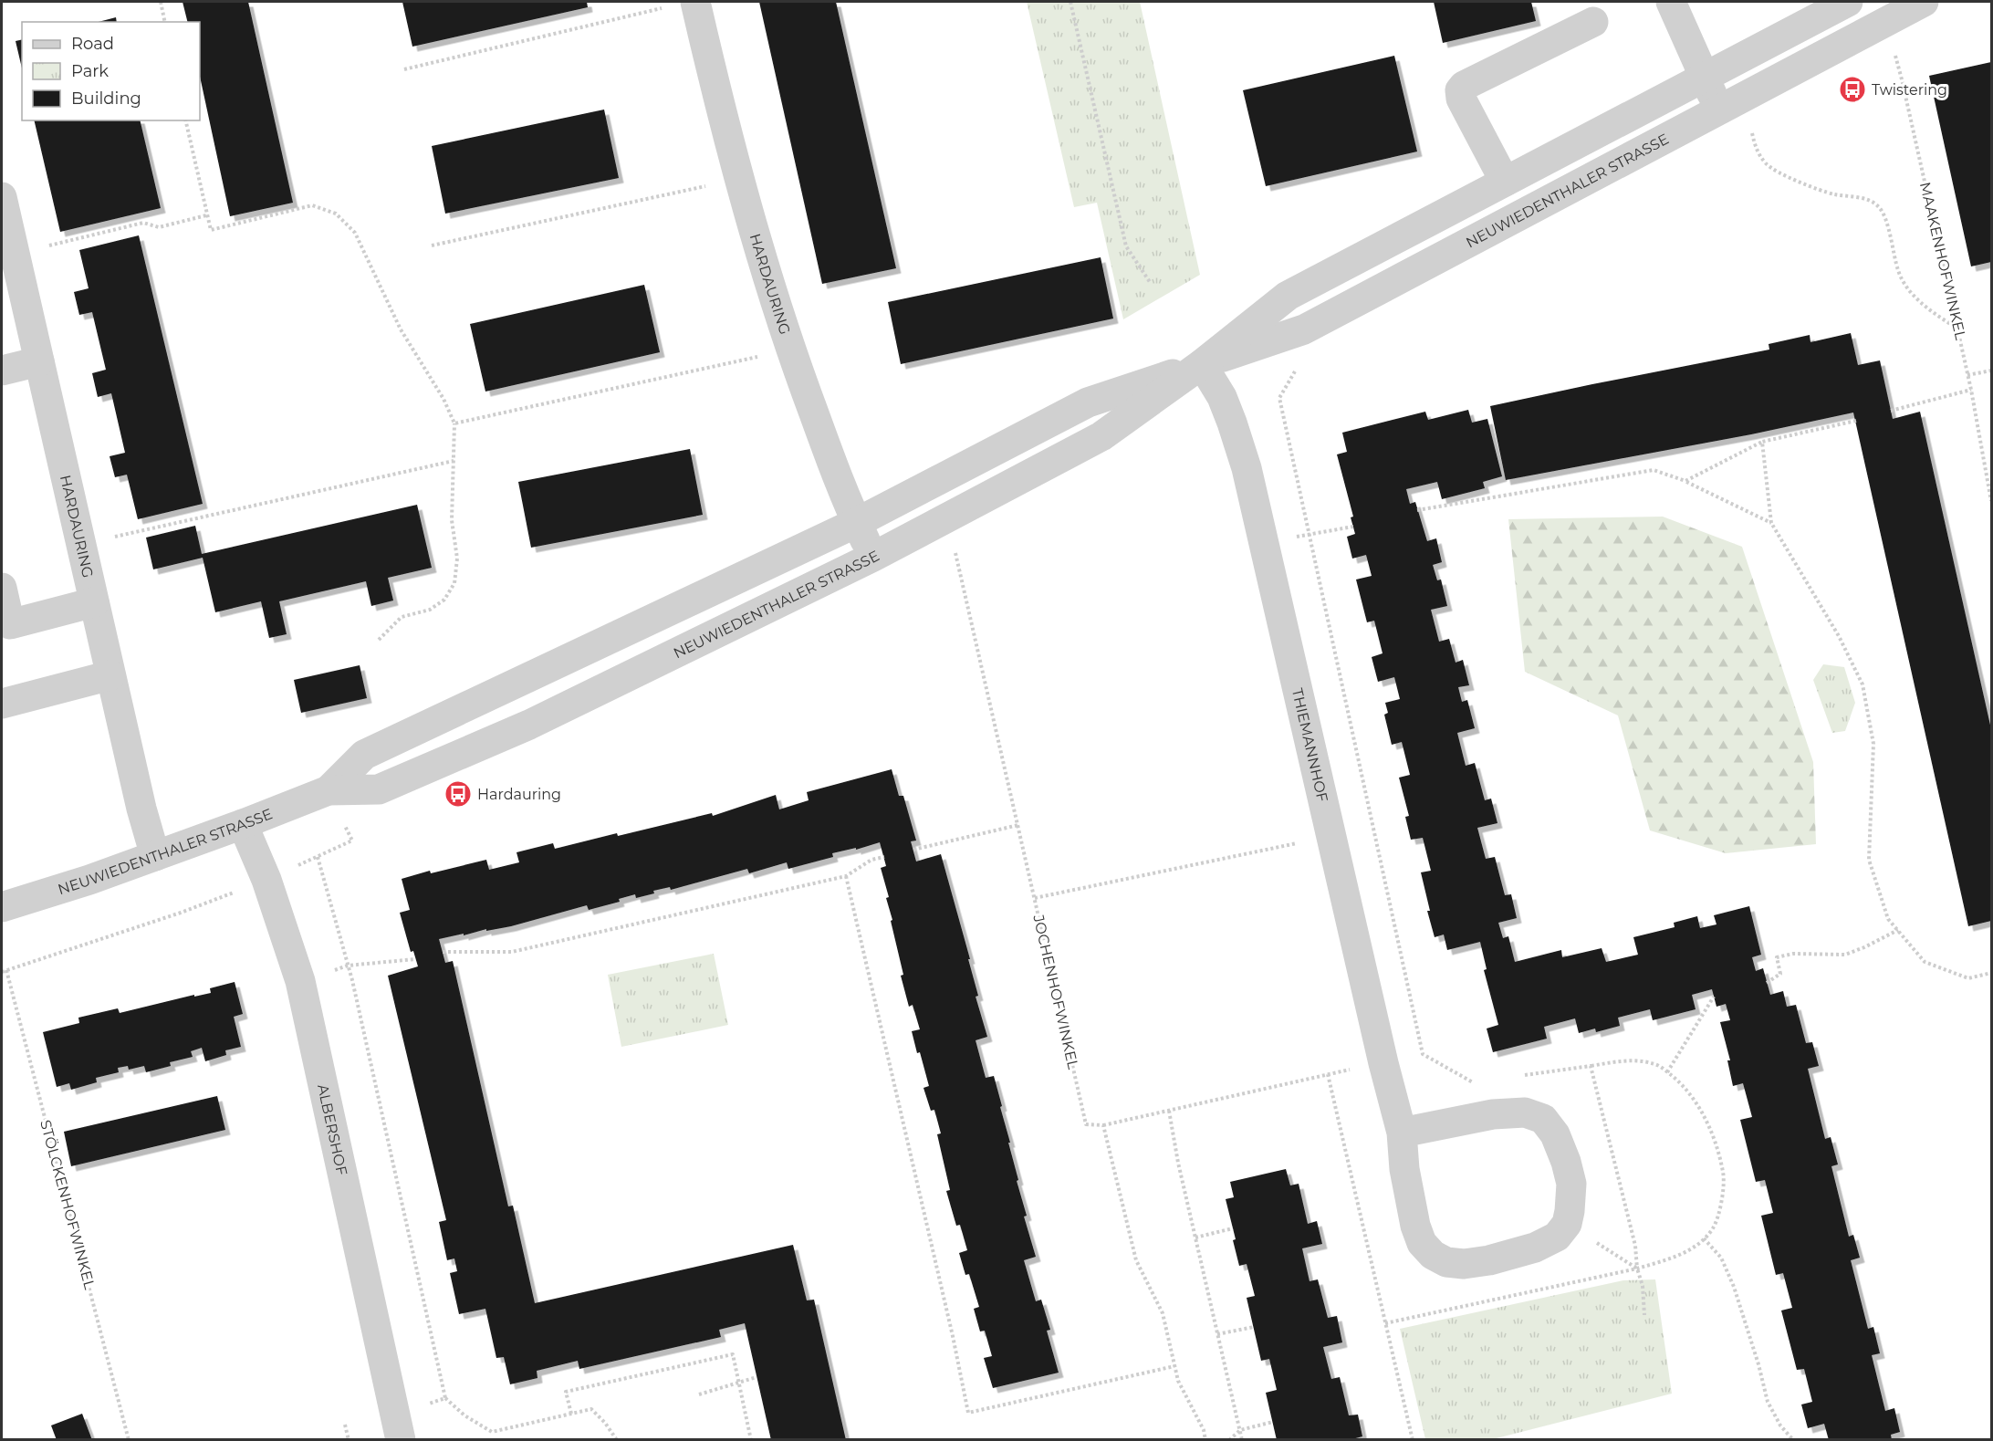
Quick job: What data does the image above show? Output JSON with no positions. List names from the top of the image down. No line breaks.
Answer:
{"streets":{"street":["NEUWIEDENTHALER STRASSE","HARDAURING","THIEMANNHOF","ALBERSHOF"],"path":["MAAKENHOFWINKEL","JOCHENHOFWINKEL","STÖLCKENHOFWINKEL"]},"crossings":[["NEUWIEDENTHALER STRASSE","MAAKENHOFWINKEL"],["NEUWIEDENTHALER STRASSE","HARDAURING"],["NEUWIEDENTHALER STRASSE","THIEMANNHOF"],["NEUWIEDENTHALER STRASSE","JOCHENHOFWINKEL"],["NEUWIEDENTHALER STRASSE","ALBERSHOF"]],"places":{"bus stop":["Twistering","Hardauring"]},"legend":["Road","Park","Building"]}
